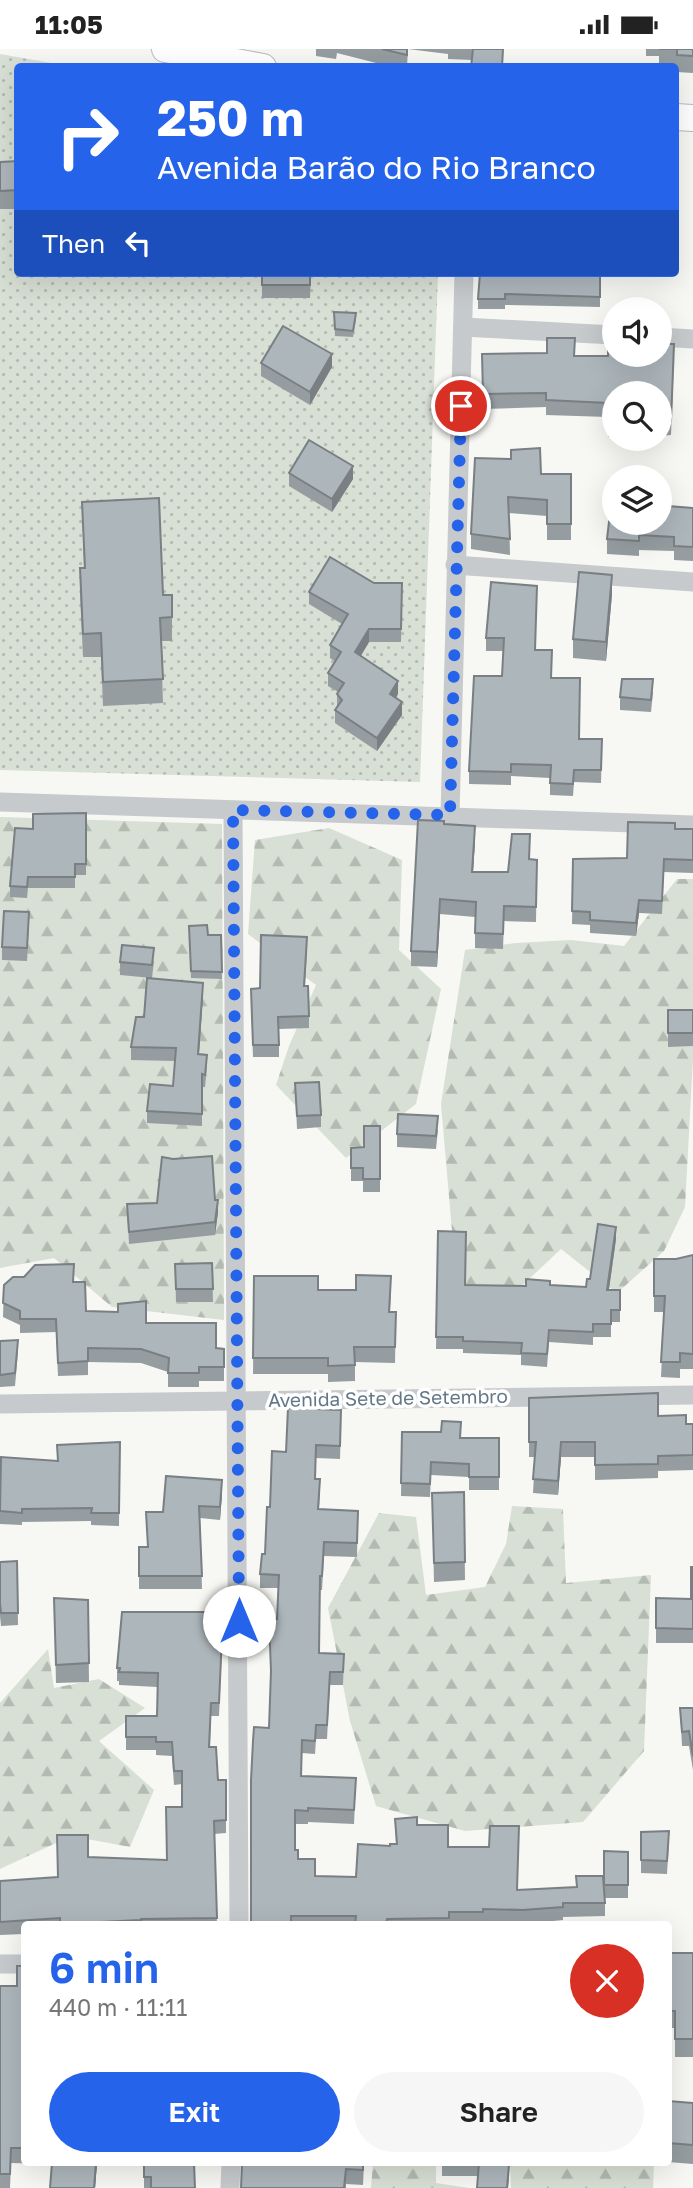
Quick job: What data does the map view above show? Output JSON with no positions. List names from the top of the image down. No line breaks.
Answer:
{"streets":{"street":["Avenida Sete de Setembro"]},"page":{"status":"11:05","turn":["250 m","Avenida Barão do Rio Branco"],"then":"Then","heading":["6 min","440 m · 11:11"],"buttons":["Exit","Share"]}}
